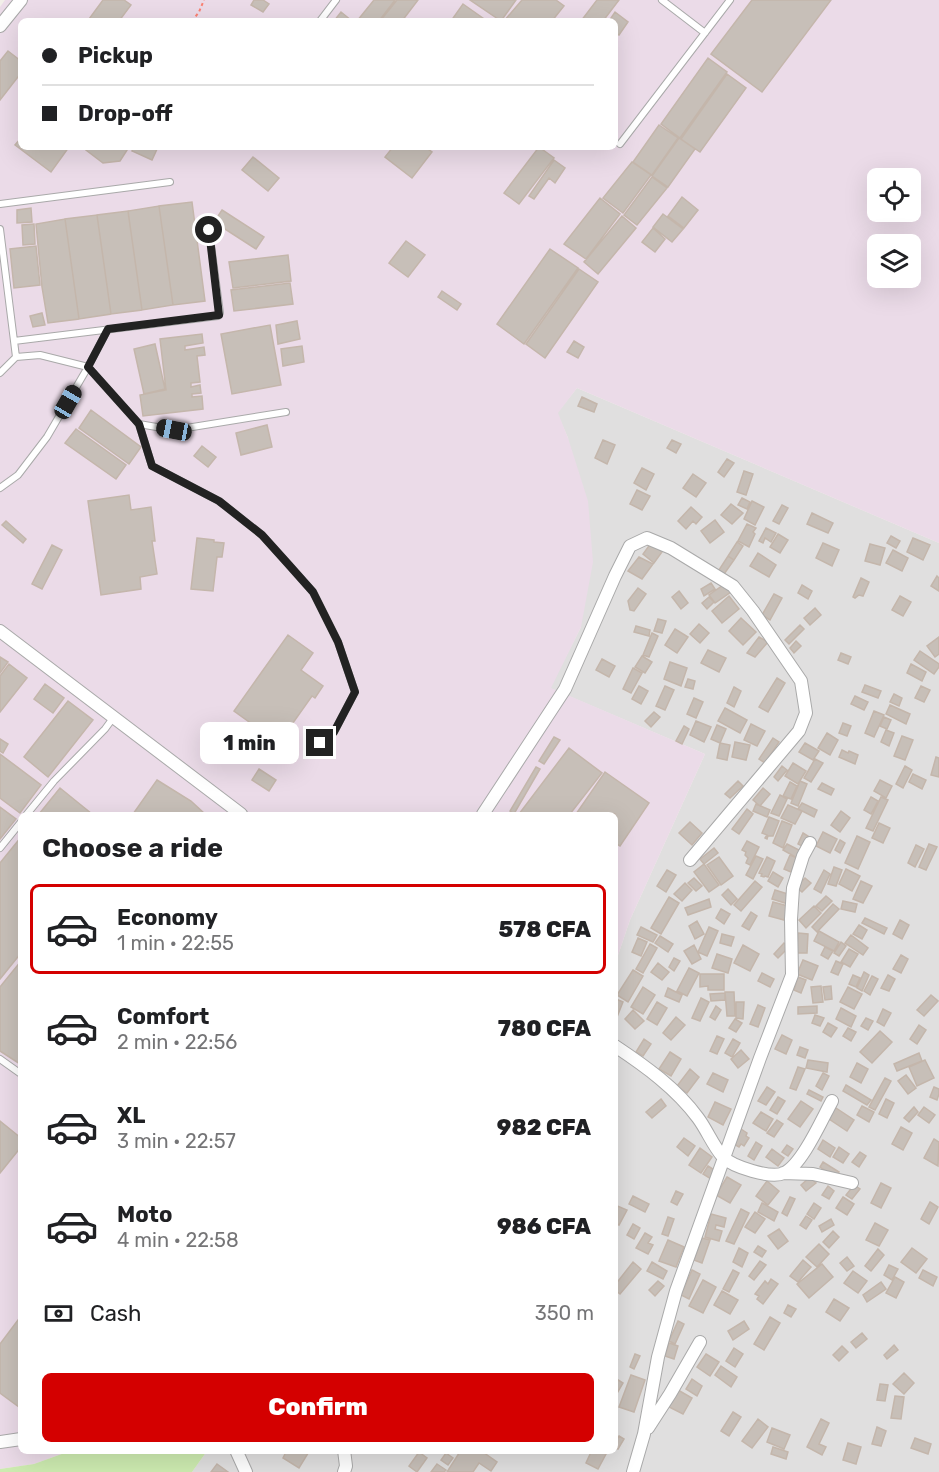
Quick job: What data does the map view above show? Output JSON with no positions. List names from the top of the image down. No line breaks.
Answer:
{"page":{"banner":["Pickup","Drop-off"],"bubble":"1 min","heading":"Choose a ride","list":[{"name":"Economy","note":"1 min · 22:55","value":"578 CFA"},{"name":"Comfort","note":"2 min · 22:56","value":"780 CFA"},{"name":"XL","note":"3 min · 22:57","value":"982 CFA"},{"name":"Moto","note":"4 min · 22:58","value":"986 CFA"}],"pay":["Cash","350 m"],"buttons":"Confirm"}}
